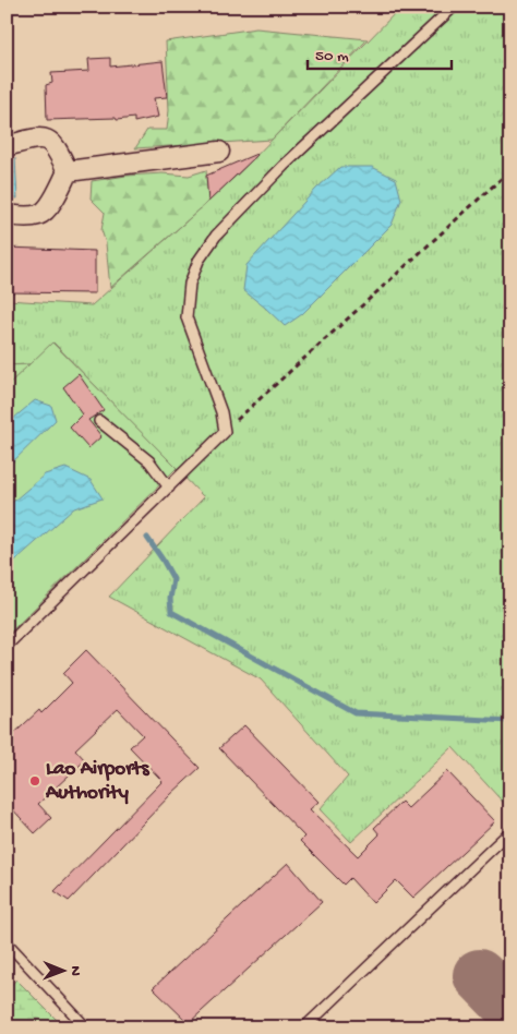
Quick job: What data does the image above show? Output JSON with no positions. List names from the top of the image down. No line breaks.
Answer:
{"places":["Lao Airports Authority"],"scale_bar":"50 m","north":"right"}
